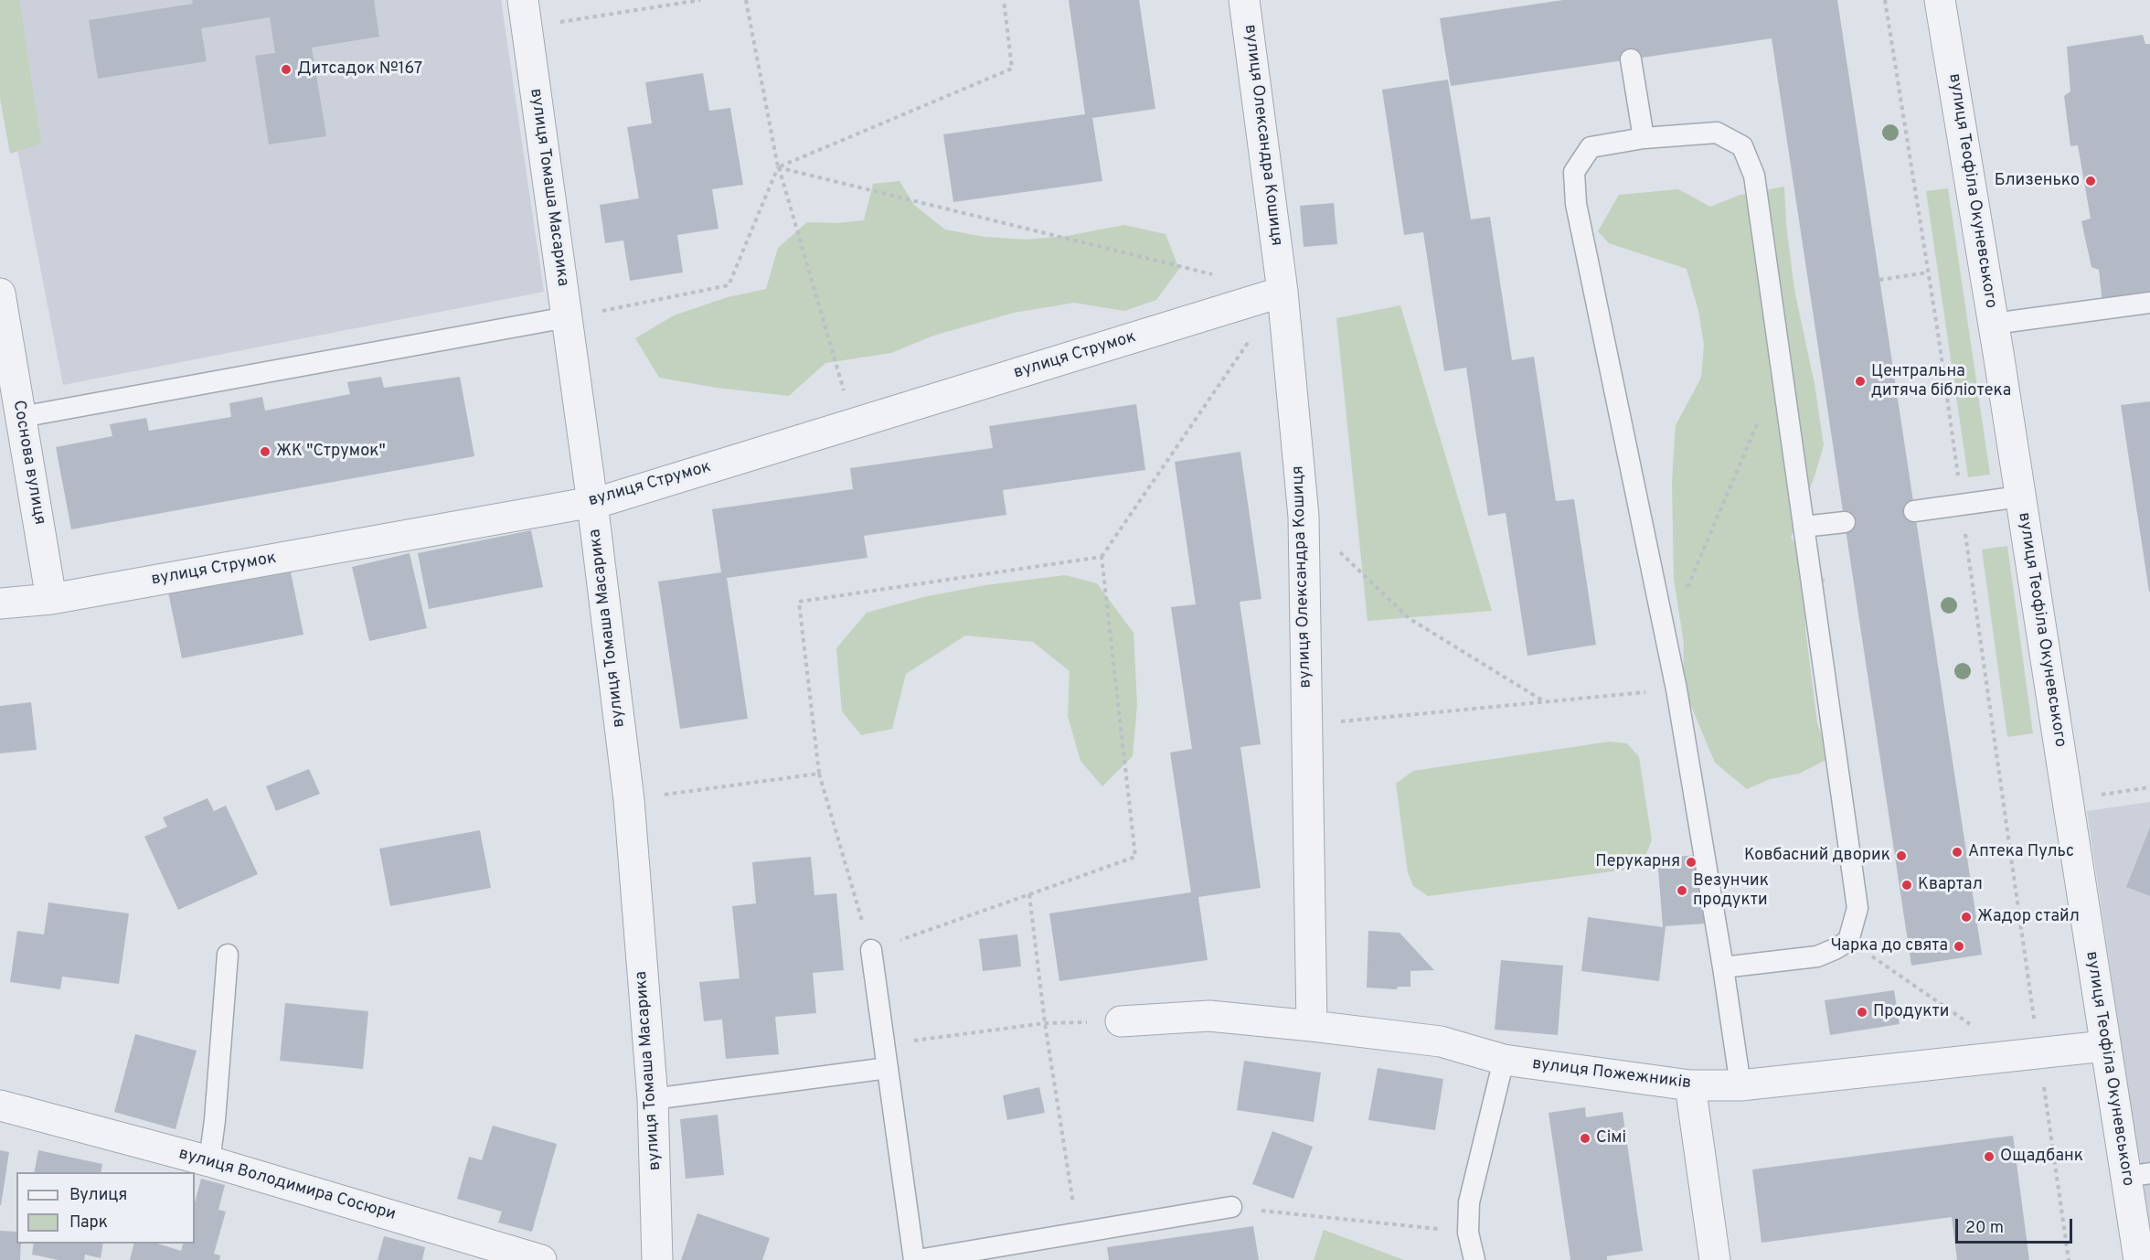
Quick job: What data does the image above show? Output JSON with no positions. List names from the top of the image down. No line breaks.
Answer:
{"streets":{"street":["вулиця Олександра Кошиця","вулиця Томаша Масарика","вулиця Теофіла Окуневського","вулиця Струмок","Соснова вулиця","вулиця Пожежників","вулиця Володимира Сосюри"]},"crossings":[["вулиця Олександра Кошиця","вулиця Струмок"],["вулиця Олександра Кошиця","вулиця Пожежників"],["вулиця Томаша Масарика","вулиця Струмок"],["вулиця Теофіла Окуневського","вулиця Пожежників"],["вулиця Струмок","Соснова вулиця"]],"places":["Дитсадок №167","Близенько","Центральна дитяча бібліотека","ЖК \"Струмок\"","Аптека Пульс","Ковбасний дворик","Перукарня","Квартал","Везунчик продукти","Жадор стайл","Чарка до свята","Продукти","Сімі","Ощадбанк"],"legend":["Вулиця","Парк"],"scale_bar":"20 m"}
